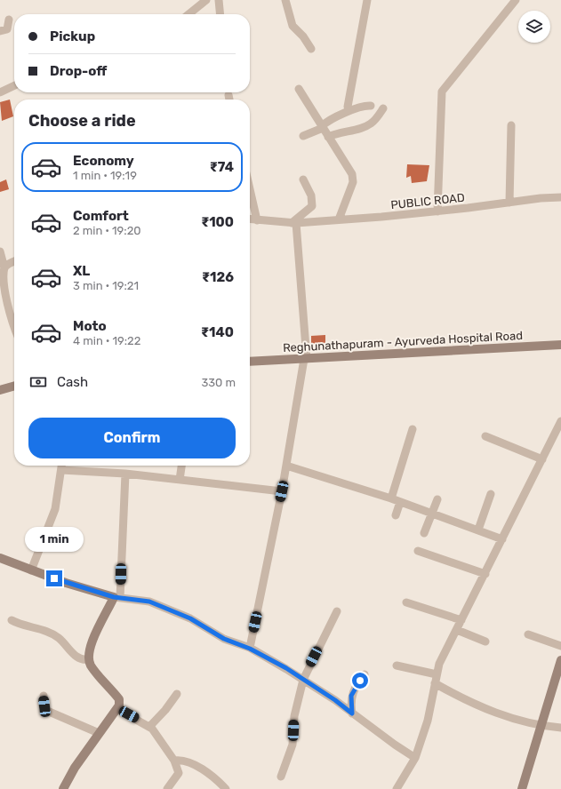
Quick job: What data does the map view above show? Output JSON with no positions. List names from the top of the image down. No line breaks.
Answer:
{"streets":{"main road":["Reghunathapuram - Ayurveda Hospital Road"],"street":["PUBLIC ROAD"]},"page":{"banner":["Pickup","Drop-off"],"heading":"Choose a ride","list":[{"name":"Economy","note":"1 min · 19:19","value":"₹74"},{"name":"Comfort","note":"2 min · 19:20","value":"₹100"},{"name":"XL","note":"3 min · 19:21","value":"₹126"},{"name":"Moto","note":"4 min · 19:22","value":"₹140"}],"pay":["Cash","330 m"],"buttons":"Confirm","bubble":"1 min"}}
